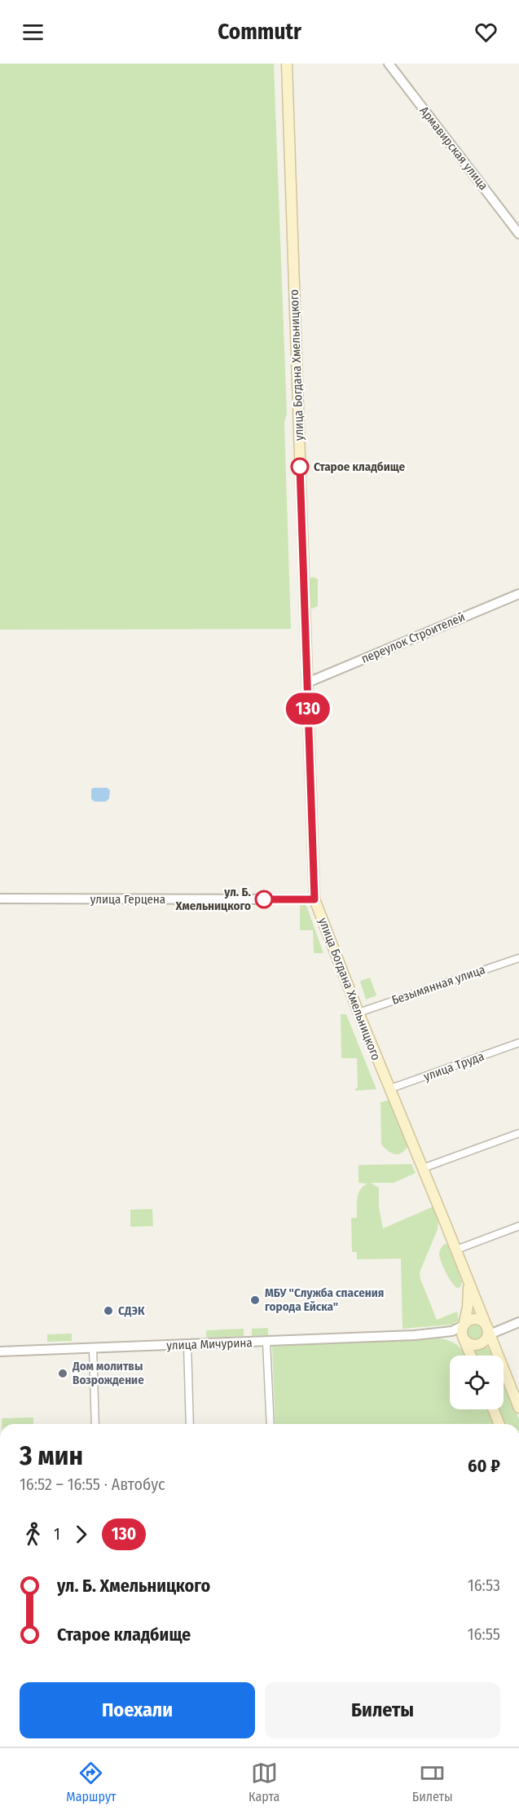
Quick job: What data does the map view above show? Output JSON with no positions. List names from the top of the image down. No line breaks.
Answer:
{"streets":{"main road":["улица Богдана Хмельницкого"],"street":["Армавирская улица","переулок Строителей","улица Герцена","Безымянная улица","улица Труда","улица Мичурина"]},"crossings":[["улица Богдана Хмельницкого","переулок Строителей"],["улица Богдана Хмельницкого","улица Герцена"],["улица Богдана Хмельницкого","Безымянная улица"],["улица Богдана Хмельницкого","улица Труда"],["улица Богдана Хмельницкого","улица Мичурина"]],"places":["Старое кладбище","ул. Б. Хмельницкого","МБУ \"Служба спасения города Ейска\"","СДЭК","Дом молитвы Возрождение"],"lines":["bus line 130"],"page":{"header":"Commutr","on_map":"130","heading":["3 мин","16:52 – 16:55 · Автобус","60 ₽"],"legs":["1","130"],"list":[{"name":"ул. Б. Хмельницкого","value":"16:53"},{"name":"Старое кладбище","value":"16:55"}],"buttons":["Поехали","Билеты"],"tabs":["Маршрут","Карта","Билеты"]}}
